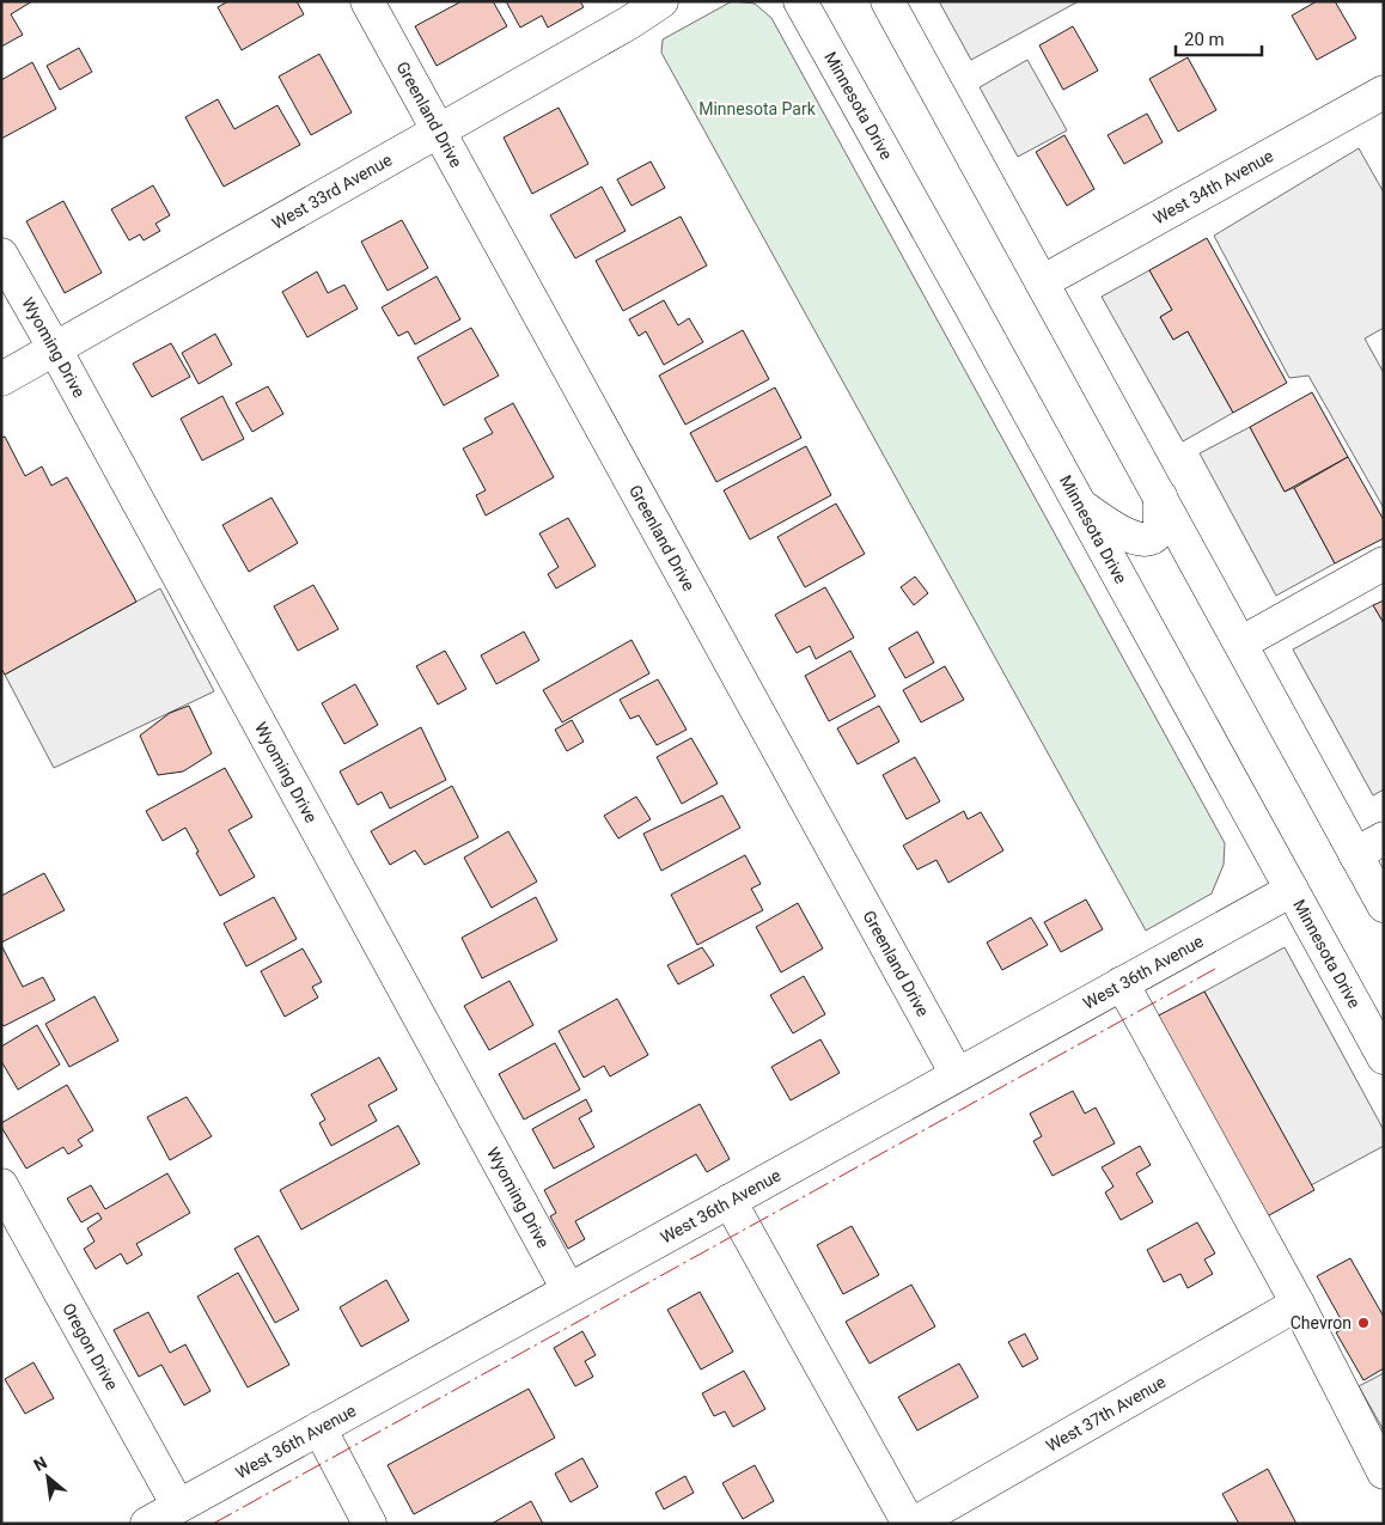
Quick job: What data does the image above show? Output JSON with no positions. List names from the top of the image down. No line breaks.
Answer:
{"streets":{"street":["Minnesota Drive","Greenland Drive","West 34th Avenue","West 33rd Avenue","Wyoming Drive","West 36th Avenue","Oregon Drive","West 37th Avenue"]},"crossings":[["Minnesota Drive","West 36th Avenue"],["Greenland Drive","West 33rd Avenue"],["Greenland Drive","West 36th Avenue"],["West 33rd Avenue","Wyoming Drive"],["Wyoming Drive","West 36th Avenue"],["West 36th Avenue","Oregon Drive"]],"parks":["Minnesota Park"],"places":["Chevron"],"scale_bar":"20 m","north":"top left"}
